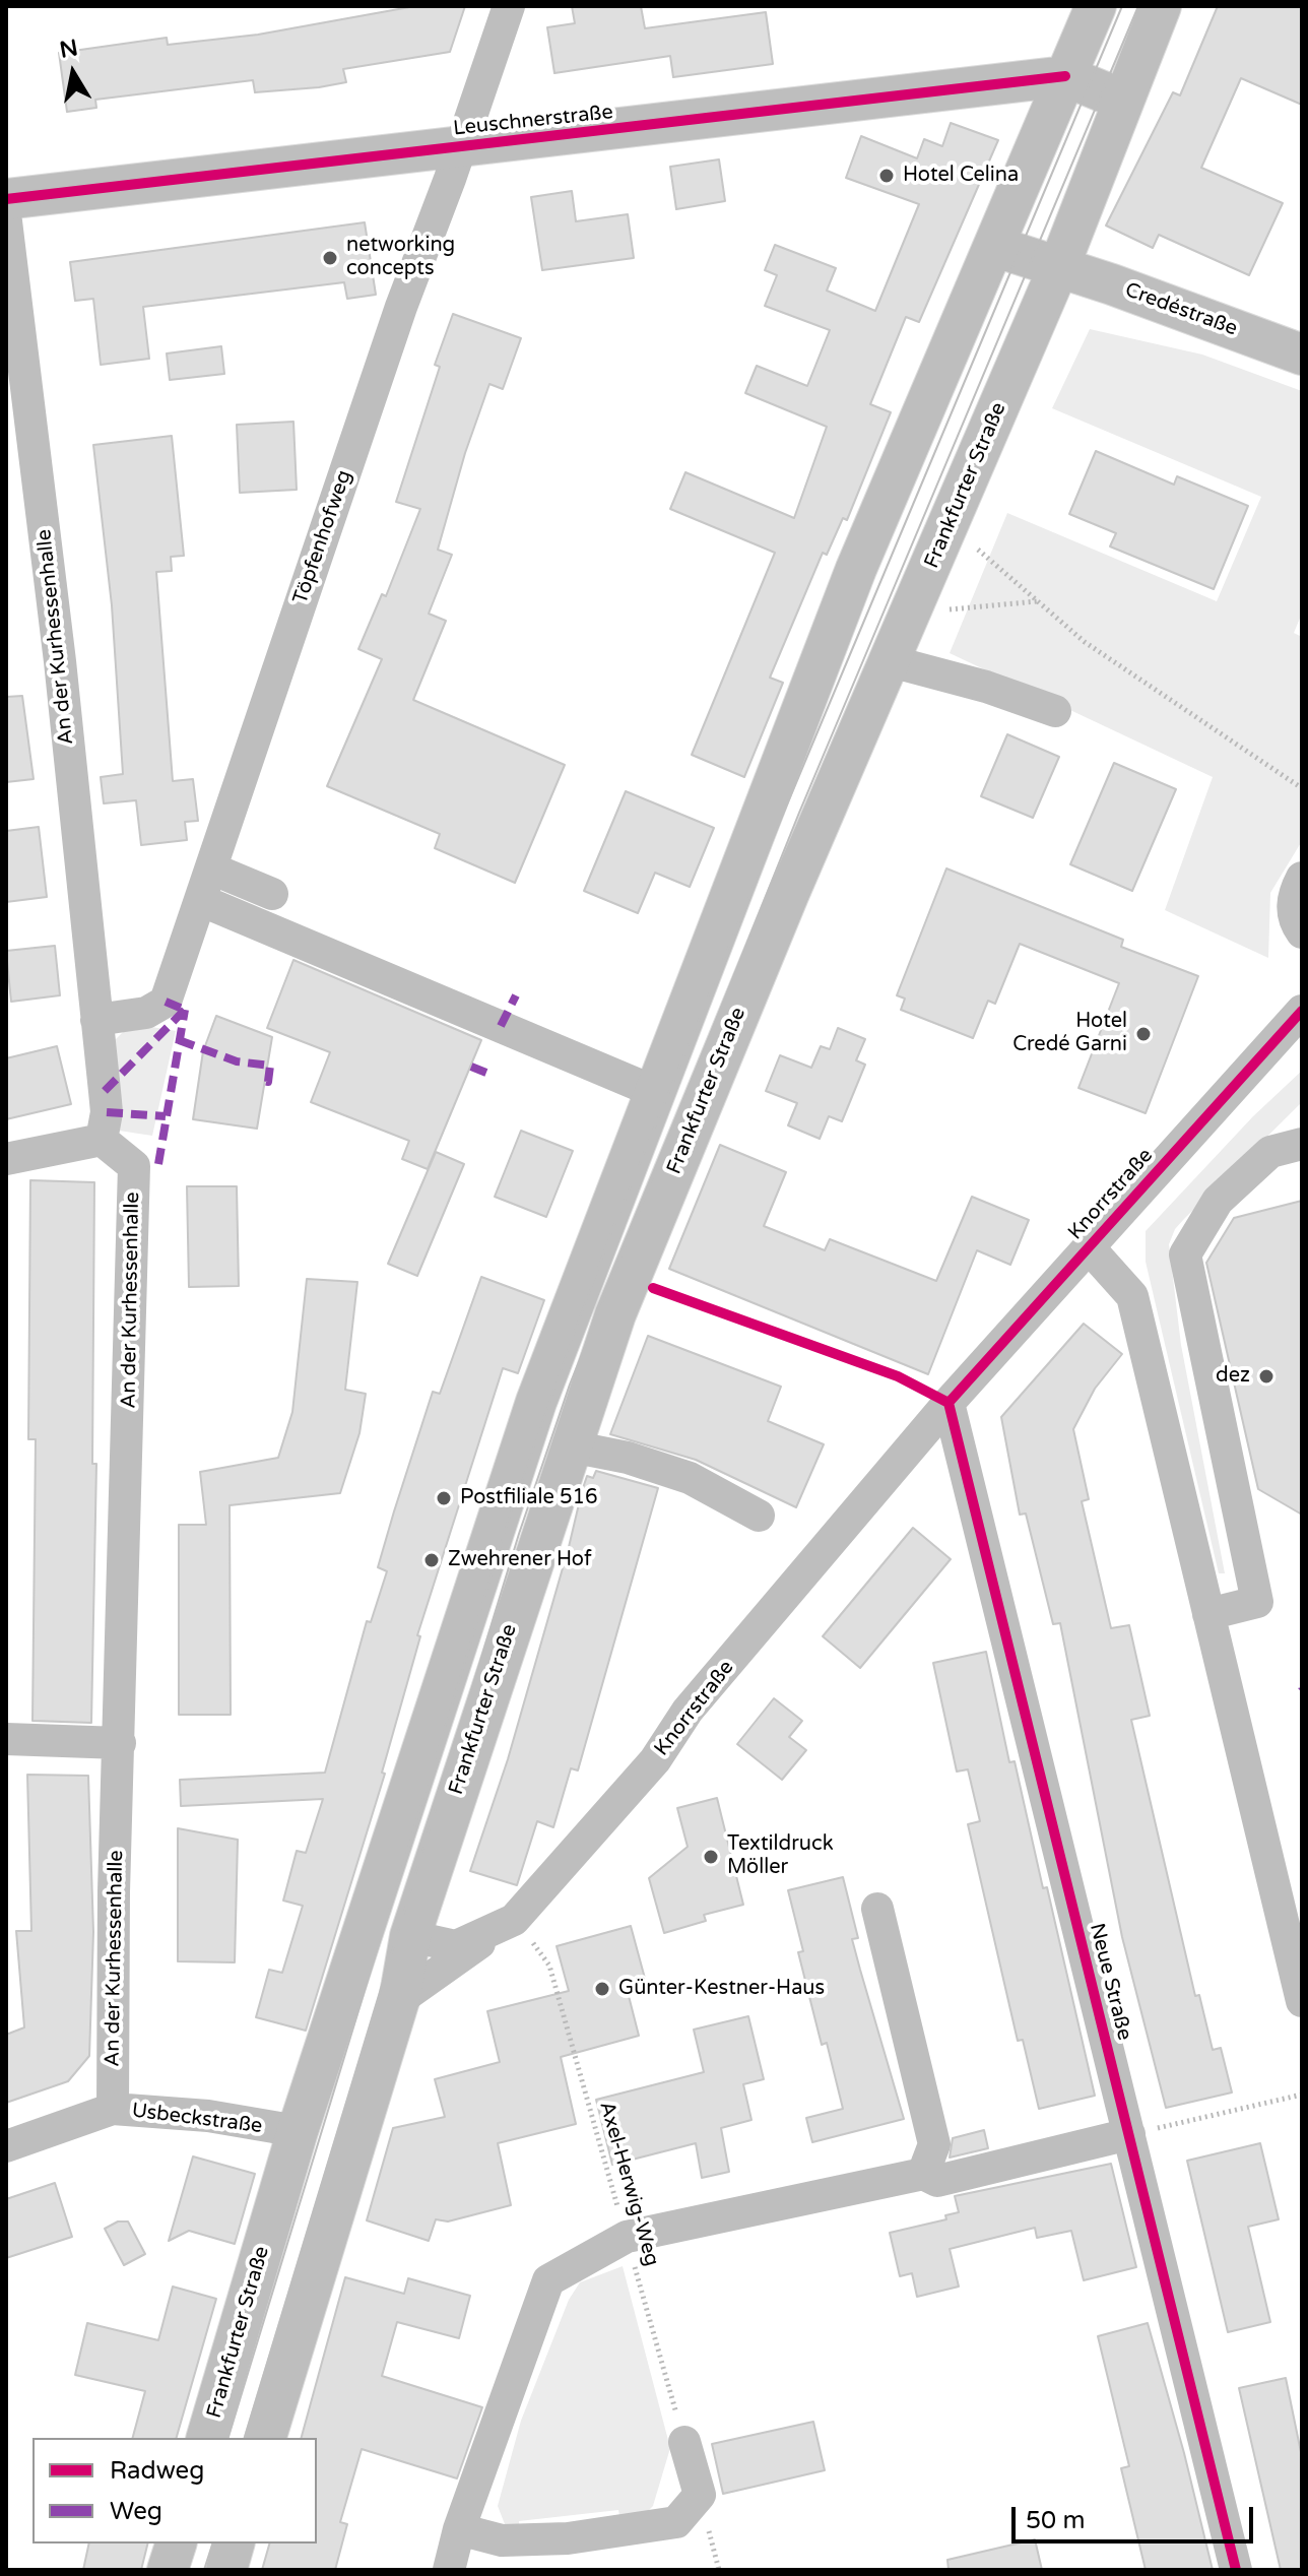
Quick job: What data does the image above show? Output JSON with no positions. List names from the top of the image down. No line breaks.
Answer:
{"streets":{"main road":["Leuschnerstraße","Credéstraße","Frankfurter Straße"],"street":["Töpfenhofweg","An der Kurhessenhalle","Knorrstraße","Neue Straße","Usbeckstraße"],"path":["Axel-Herwig-Weg"]},"crossings":[["Leuschnerstraße","Frankfurter Straße"],["Leuschnerstraße","Töpfenhofweg"],["Credéstraße","Frankfurter Straße"],["Frankfurter Straße","Knorrstraße"],["Frankfurter Straße","Usbeckstraße"],["Töpfenhofweg","An der Kurhessenhalle"],["An der Kurhessenhalle","Usbeckstraße"],["Knorrstraße","Neue Straße"],["Knorrstraße","Axel-Herwig-Weg"]],"places":["Hotel Celina","networking concepts","Hotel Credé Garni","dez","Postfiliale 516","Zwehrener Hof","Textildruck Möller","Günter-Kestner-Haus"],"legend":["Radweg","Weg"],"scale_bar":"50 m","north":"top"}
